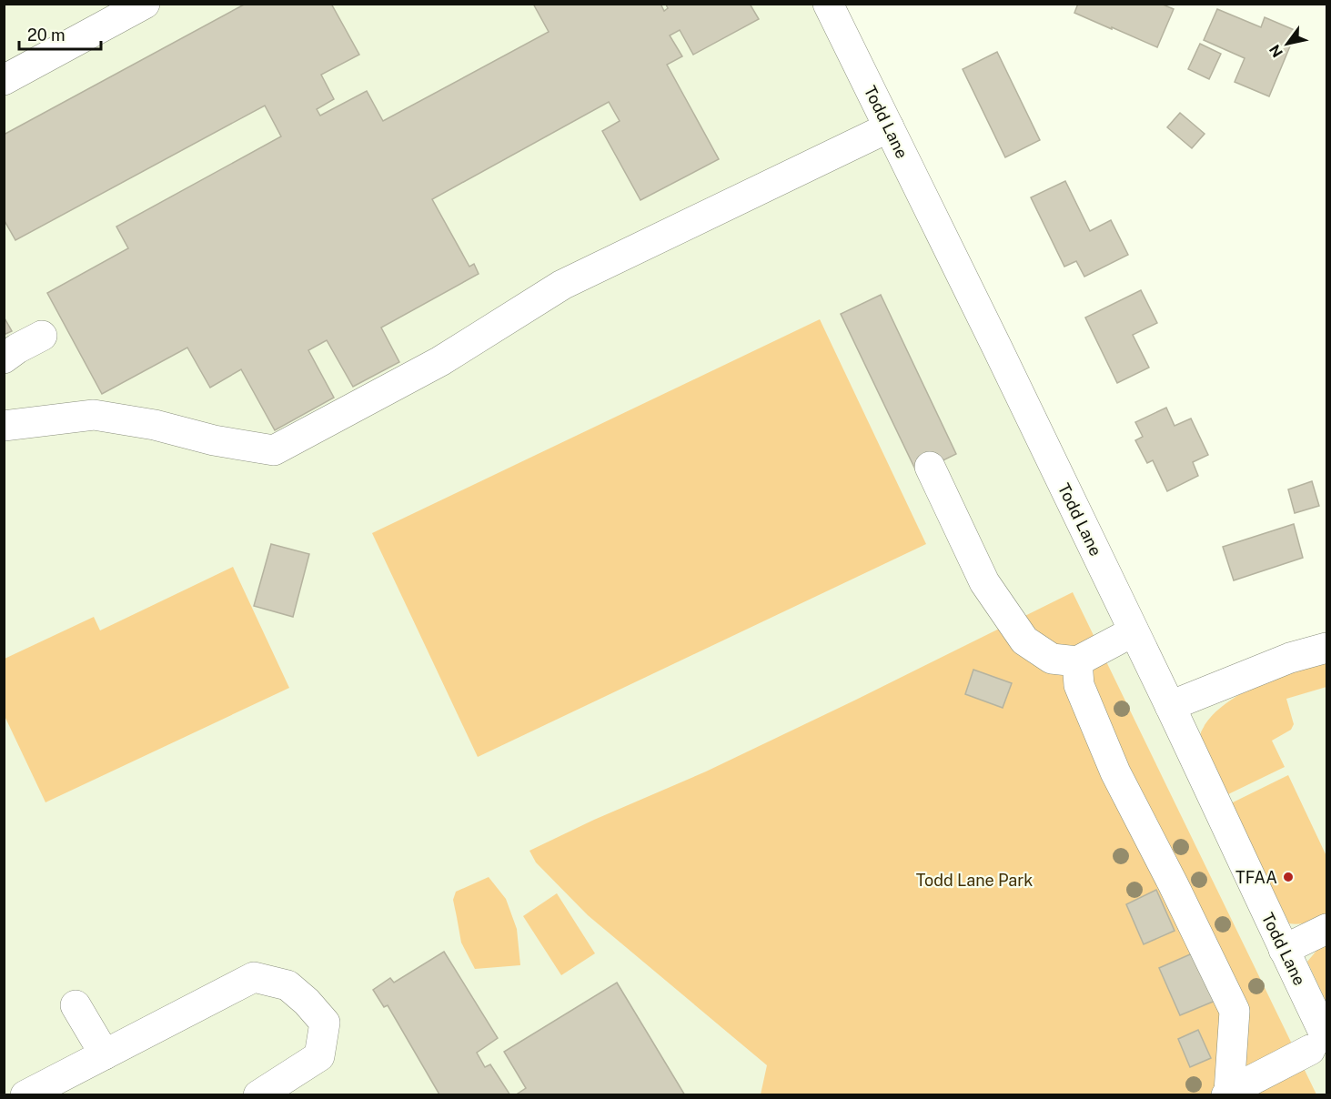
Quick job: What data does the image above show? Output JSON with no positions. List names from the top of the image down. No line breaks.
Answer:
{"streets":{"street":["Todd Lane"]},"parks":["Todd Lane Park"],"places":["TFAA"],"scale_bar":"20 m","north":"bottom left"}
